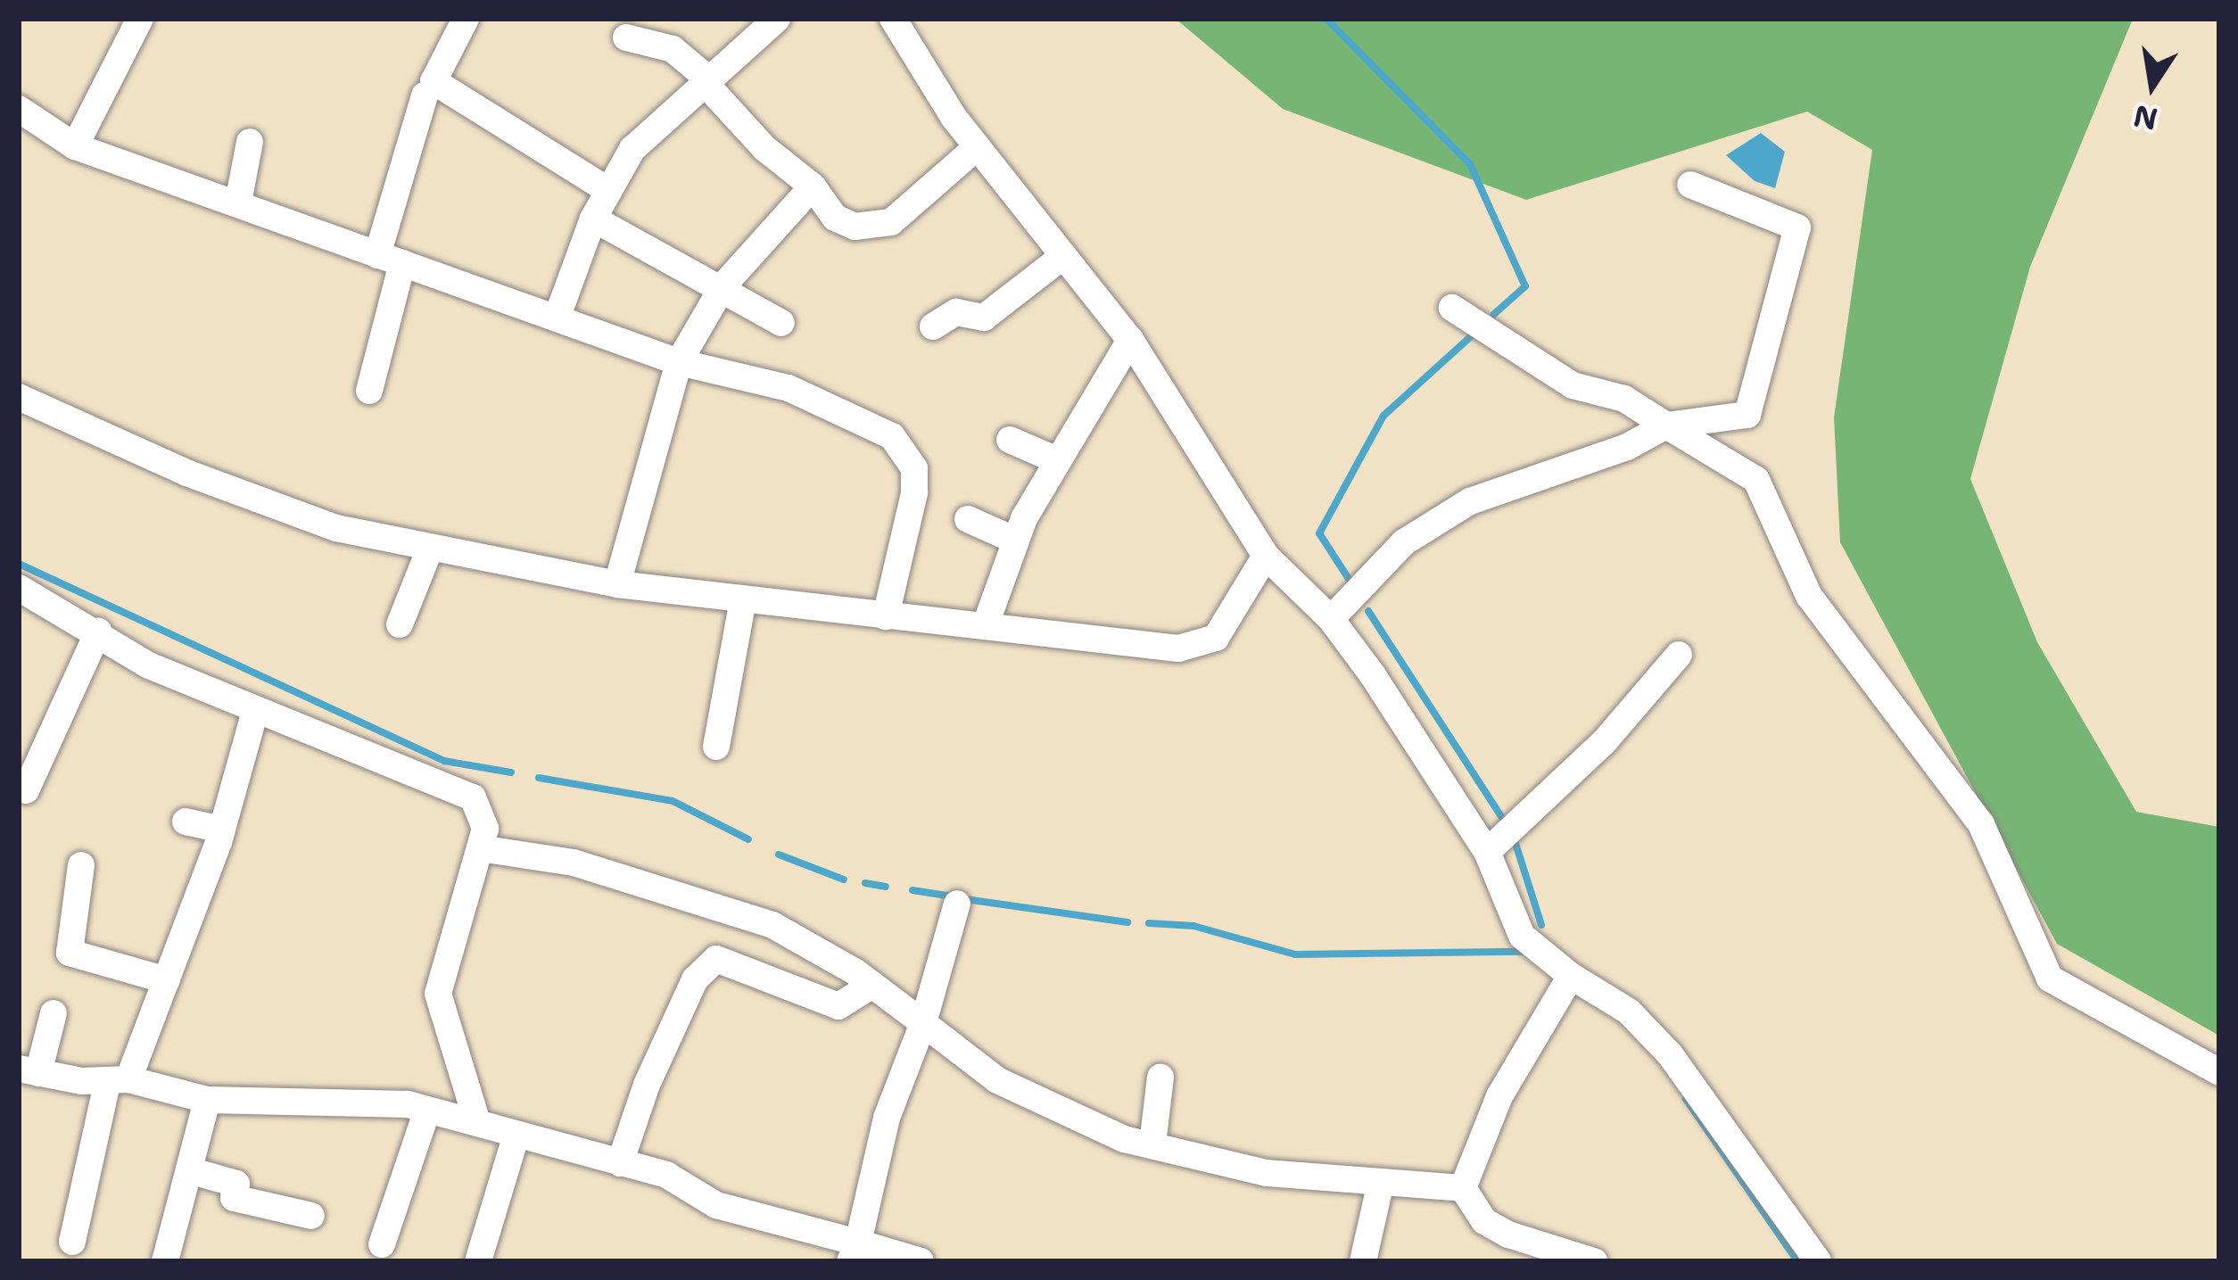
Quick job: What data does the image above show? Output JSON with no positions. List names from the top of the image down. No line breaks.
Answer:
{"north":"bottom"}
